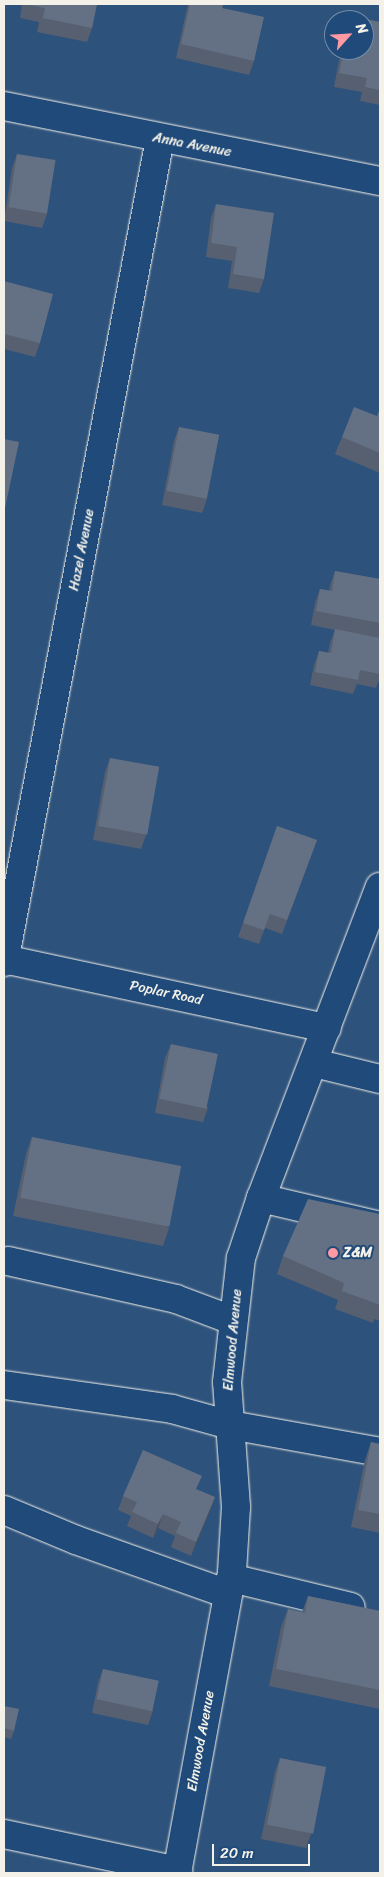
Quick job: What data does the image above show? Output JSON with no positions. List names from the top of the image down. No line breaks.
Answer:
{"streets":{"street":["Anna Avenue","Hazel Avenue","Poplar Road","Elmwood Avenue"]},"crossings":[["Anna Avenue","Hazel Avenue"],["Hazel Avenue","Poplar Road"],["Poplar Road","Elmwood Avenue"]],"places":["Z&M"],"scale_bar":"20 m","north":"top right"}
